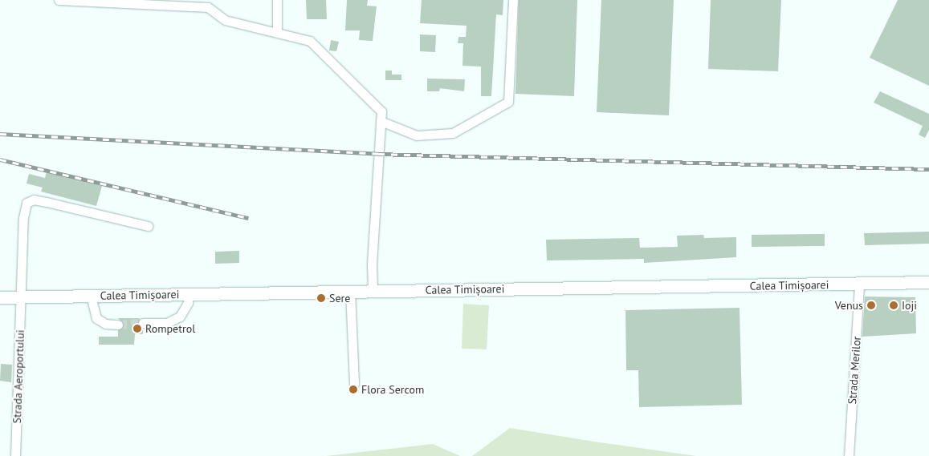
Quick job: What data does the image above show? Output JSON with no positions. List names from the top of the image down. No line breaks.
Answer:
{"streets":{"main road":["Calea Timișoarei"],"street":["Strada Merilor","Strada Aeroportului"]},"crossings":[["Calea Timișoarei","Strada Merilor"],["Calea Timișoarei","Strada Aeroportului"]],"places":["Sere","Venus","Ioji","Rompetrol","Flora Sercom"]}
